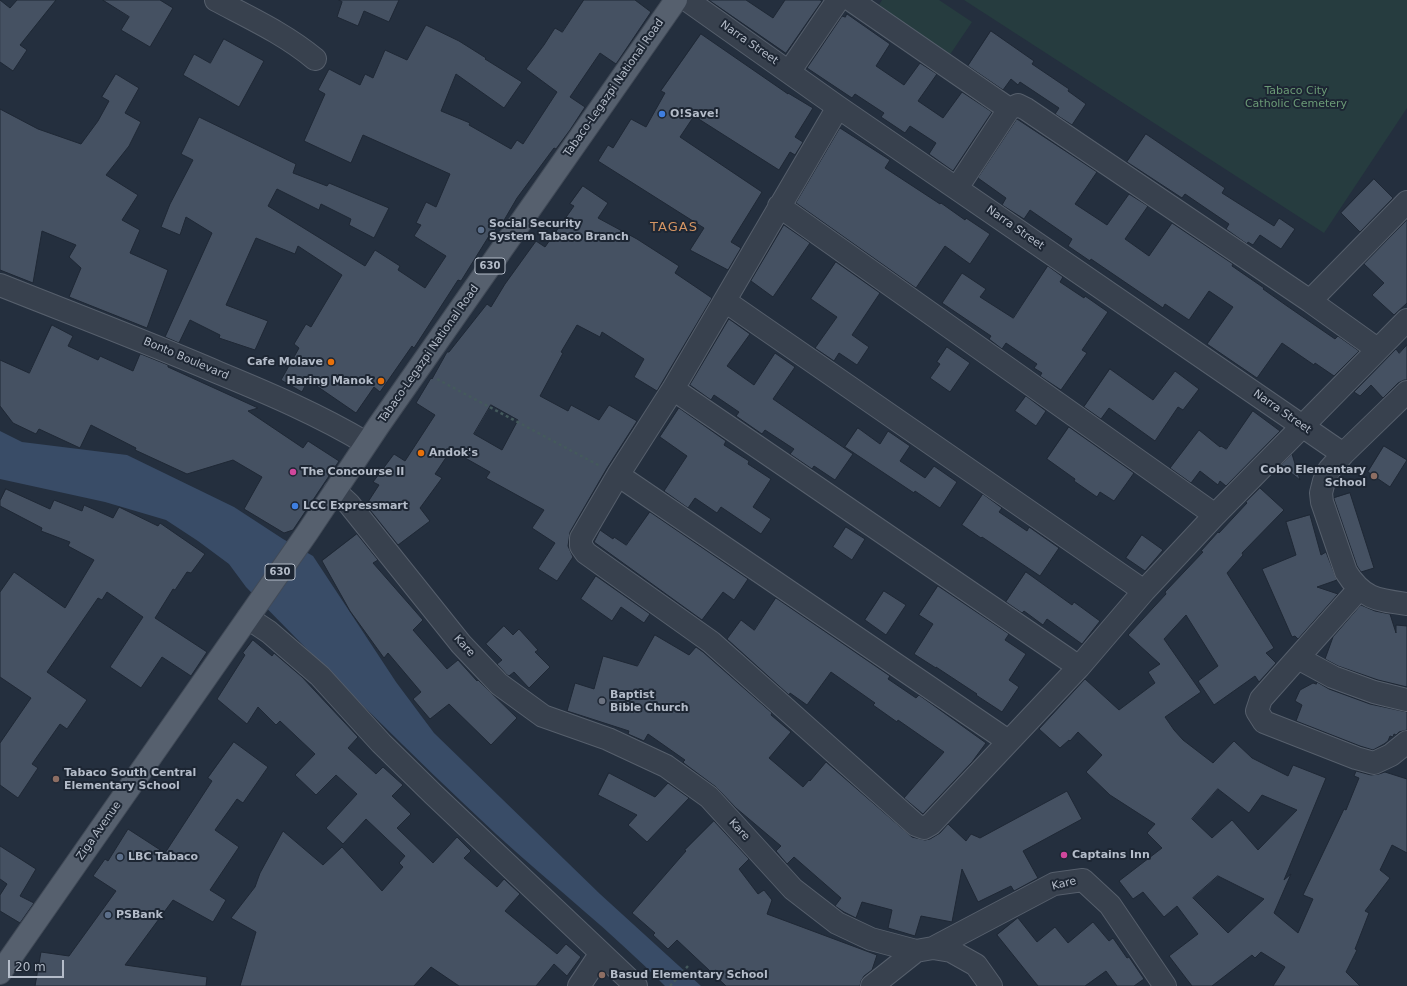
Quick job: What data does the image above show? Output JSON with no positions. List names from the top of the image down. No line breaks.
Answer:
{"streets":{"main road":["Tabaco-Legazpi National Road","630","Ziga Avenue"],"street":["Narra Street","Bonto Boulevard","Kare"]},"crossings":[["Narra Street","Tabaco-Legazpi National Road"],["Tabaco-Legazpi National Road","Bonto Boulevard"],["Tabaco-Legazpi National Road","Kare"],["Tabaco-Legazpi National Road","Ziga Avenue"]],"districts":["TAGAS"],"parks":["Tabaco City Catholic Cemetery"],"places":["O!Save!","Social Security System Tabaco Branch","Cafe Molave","Haring Manok","Andok's","The Concourse II","Cobo Elementary School","LCC Expressmart","Baptist Bible Church","Tabaco South Central Elementary School","Captains Inn","LBC Tabaco","PSBank","Basud Elementary School"],"scale_bar":"20 m"}
